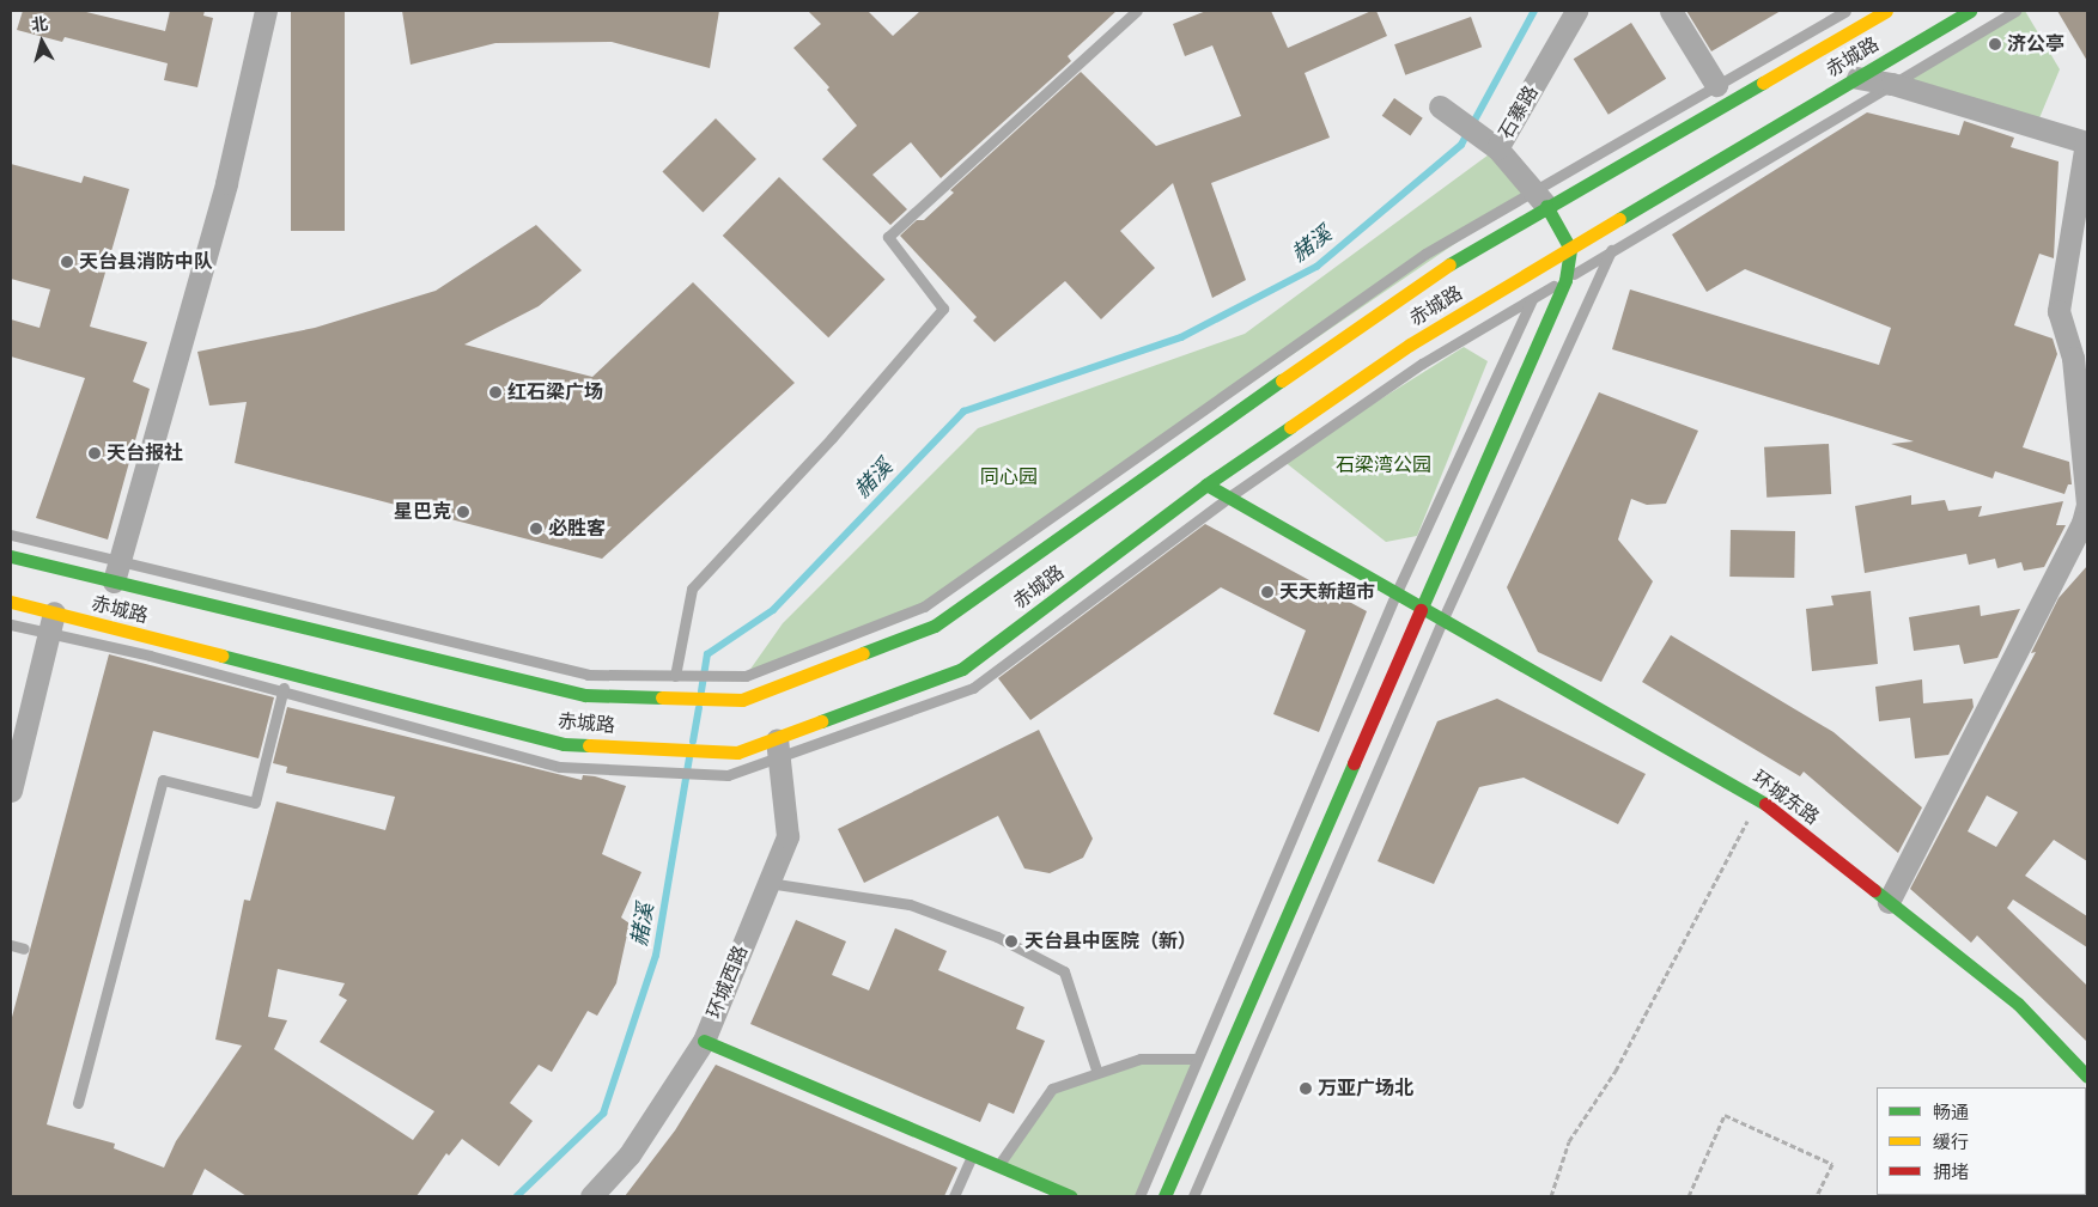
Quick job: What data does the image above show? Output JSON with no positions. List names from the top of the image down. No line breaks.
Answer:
{"streets":{"main road":["赤城路","环城东路"],"street":["石寨路","环城西路"]},"crossings":[["赤城路","石寨路"],["赤城路","环城东路"],["赤城路","环城西路"]],"water":["赭溪"],"parks":["石梁湾公园","同心园"],"places":["济公亭","天台县消防中队","红石梁广场","天台报社","星巴克","必胜客","天天新超市","天台县中医院（新）","万亚广场北"],"legend":["畅通","缓行","拥堵"],"north":"top"}
